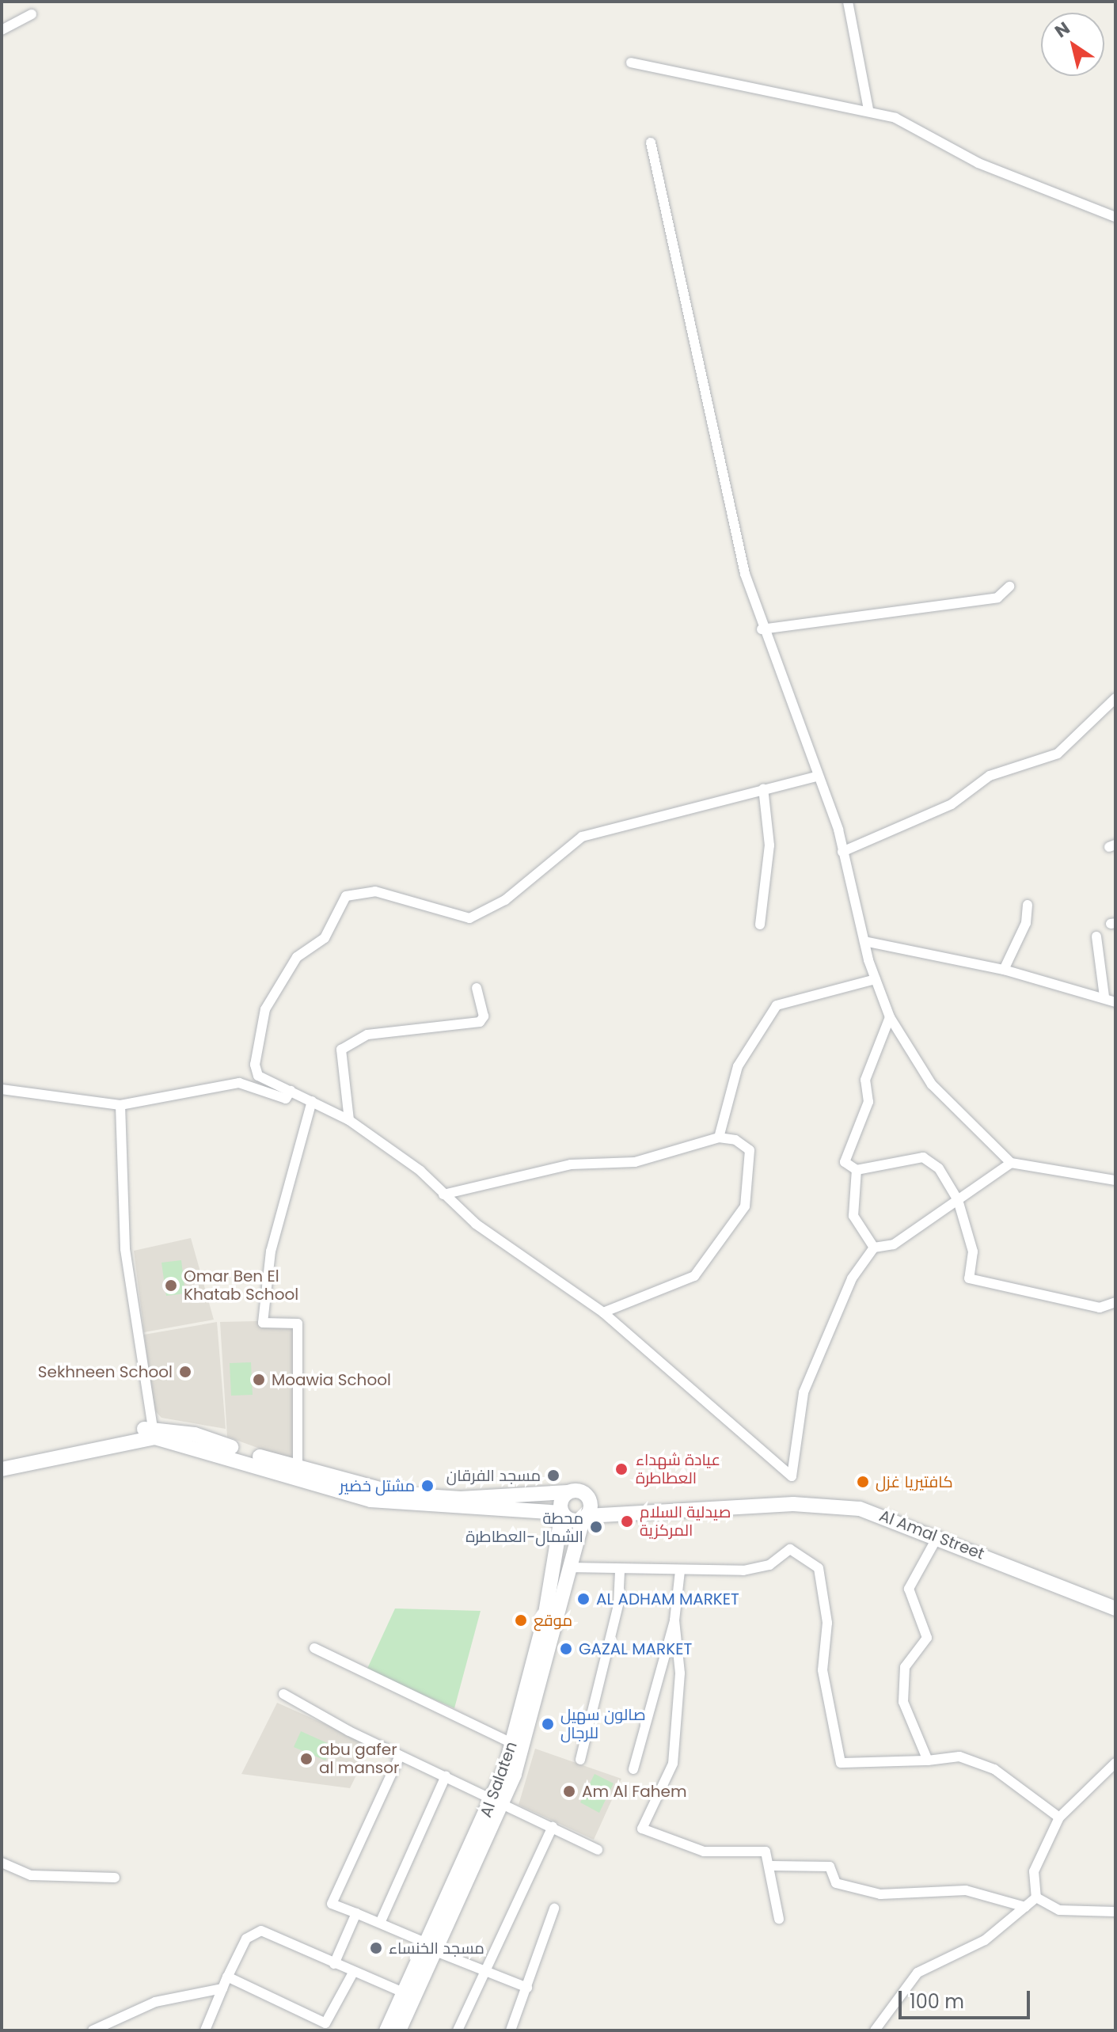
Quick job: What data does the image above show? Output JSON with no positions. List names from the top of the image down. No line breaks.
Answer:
{"streets":{"main road":["Al Amal Street","Al Salaten"]},"crossings":[["Al Amal Street","Al Salaten"]],"places":["Omar Ben El Khatab School","Sekhneen School","Moawia School","عيادة شهداء العطاطرة","مسجد الفرقان","كافتيريا غزل","مشتل خضير","صيدلية السلام المركزية","محطة الشمال-العطاطرة","AL ADHAM MARKET","موقع","GAZAL MARKET","صالون سهيل للرجال","abu gafer al mansor","Am Al Fahem","مسجد الخنساء"],"scale_bar":"100 m","north":"top left"}
